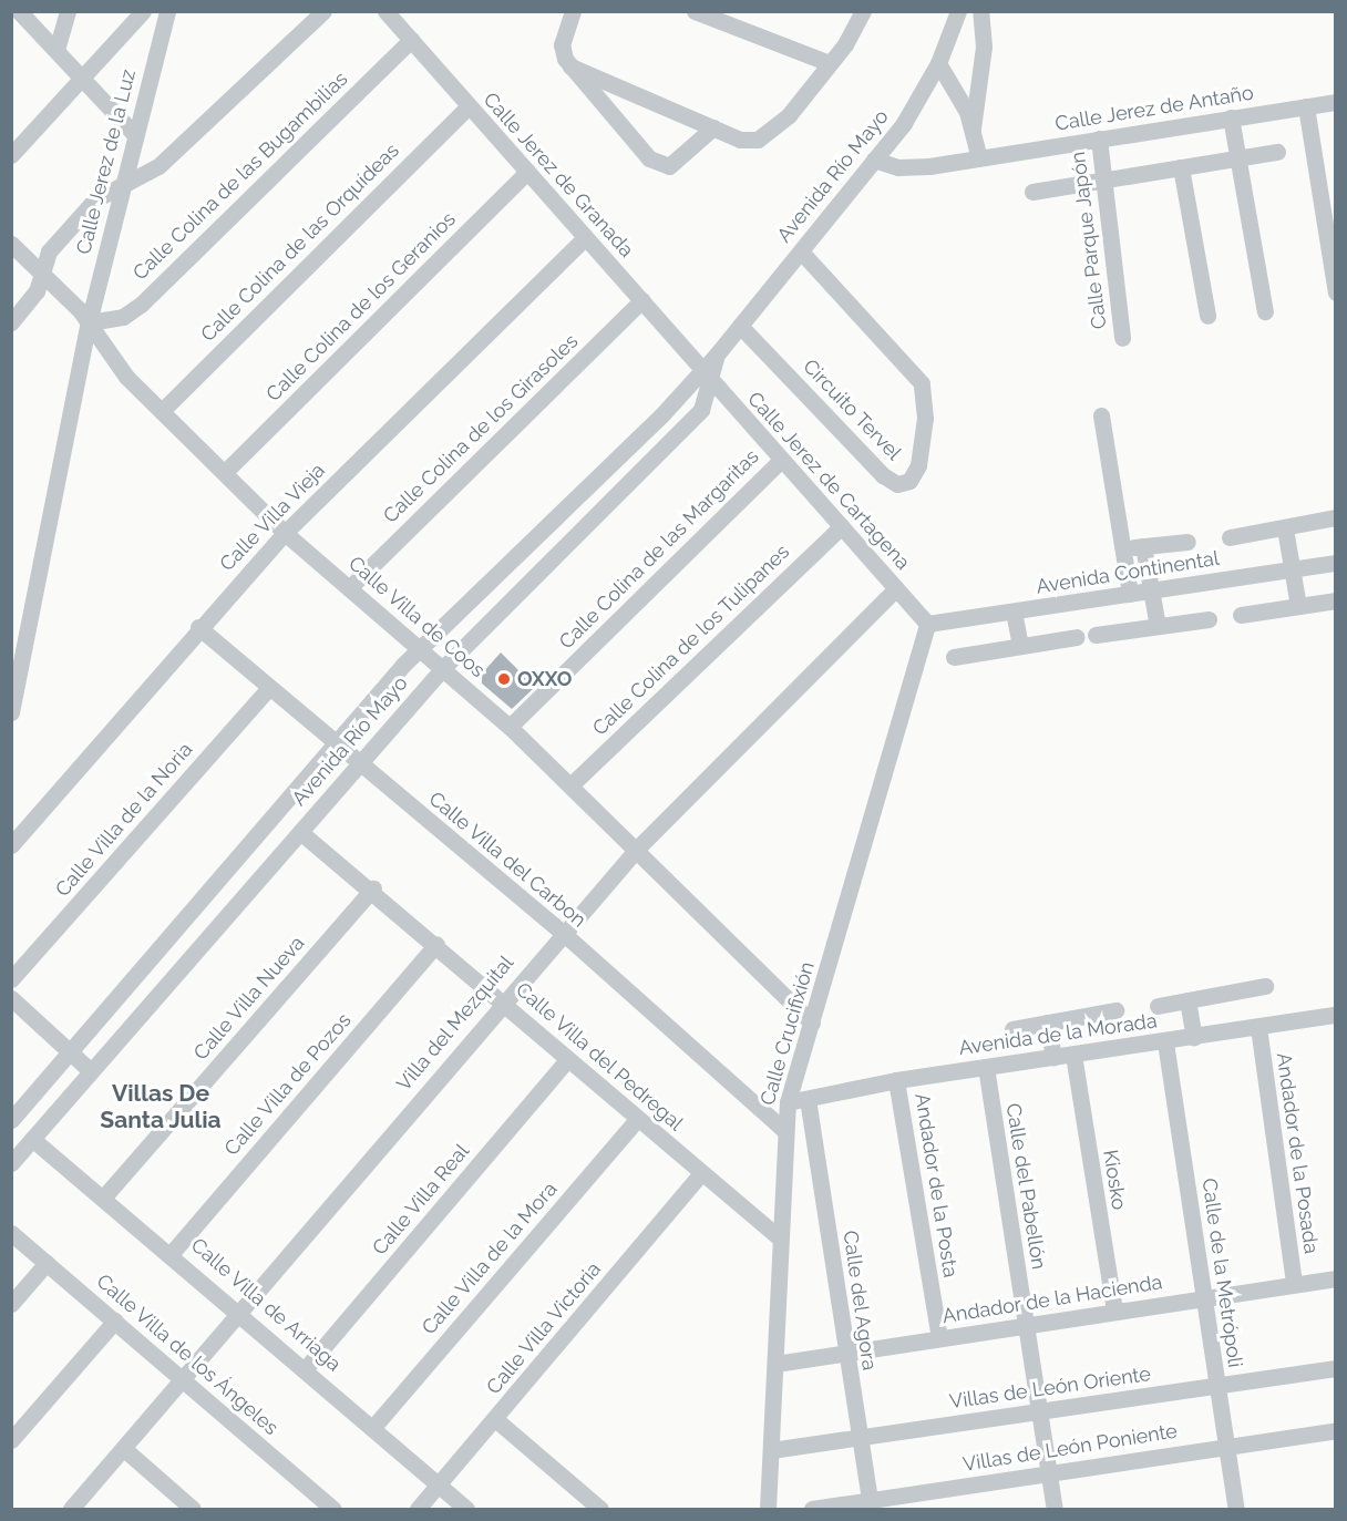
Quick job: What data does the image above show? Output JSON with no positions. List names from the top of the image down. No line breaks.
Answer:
{"streets":{"street":["Calle Jerez de Antaño","Calle Jerez de la Luz","Calle Jerez de Granada","Calle Colina de las Bugambilias","Avenida Río Mayo","Calle Parque Japón","Calle Colina de las Orquídeas","Calle Colina de los Geranios","Circuito Tervel","Calle Colina de los Girasoles","Calle Jerez de Cartagena","Calle Villa Vieja","Calle Colina de las Margaritas","Avenida Continental","Calle Villa de Coos","Calle Colina de los Tulipanes","Calle Villa de la Noria","Calle Villa del Carbon","Calle Villa Nueva","Villa del Mezquital","Calle Crucifixión","Avenida de la Morada","Calle Villa del Pedregal","Calle Villa de Pozos","Andador de la Posada","Kiosko","Andador de la Posta","Calle del Pabellón","Calle Villa Real","Calle Villa de la Mora","Calle de la Metrópoli","Andador de la Hacienda","Calle del Agora","Calle Villa de Arriaga","Calle Villa Victoria","Calle Villa de los Ángeles","Villas de León Oriente","Villas de León Poniente"]},"crossings":[["Calle Jerez de Antaño","Avenida Río Mayo"],["Calle Jerez de Antaño","Calle Parque Japón"],["Calle Jerez de la Luz","Calle Colina de las Bugambilias"],["Calle Jerez de la Luz","Calle Villa de Coos"],["Calle Jerez de Granada","Calle Colina de las Bugambilias"],["Calle Jerez de Granada","Avenida Río Mayo"],["Calle Jerez de Granada","Calle Colina de las Orquídeas"],["Calle Jerez de Granada","Calle Colina de los Geranios"],["Calle Jerez de Granada","Calle Colina de los Girasoles"],["Calle Jerez de Granada","Calle Jerez de Cartagena"],["Calle Jerez de Granada","Calle Villa Vieja"],["Calle Colina de las Bugambilias","Calle Villa de Coos"],["Avenida Río Mayo","Circuito Tervel"],["Avenida Río Mayo","Calle Jerez de Cartagena"],["Avenida Río Mayo","Calle Villa de Coos"],["Avenida Río Mayo","Calle Villa del Carbon"],["Avenida Río Mayo","Calle Villa del Pedregal"],["Avenida Río Mayo","Calle Villa de Arriaga"],["Calle Colina de las Orquídeas","Calle Villa de Coos"],["Calle Colina de los Geranios","Calle Villa de Coos"],["Calle Colina de los Girasoles","Calle Villa de Coos"],["Calle Jerez de Cartagena","Calle Colina de las Margaritas"],["Calle Jerez de Cartagena","Avenida Continental"],["Calle Jerez de Cartagena","Calle Colina de los Tulipanes"],["Calle Jerez de Cartagena","Villa del Mezquital"],["Calle Jerez de Cartagena","Calle Crucifixión"],["Calle Villa Vieja","Calle Villa de Coos"],["Calle Villa Vieja","Calle Villa del Carbon"],["Calle Colina de las Margaritas","Calle Villa de Coos"],["Avenida Continental","Calle Crucifixión"],["Calle Villa de Coos","Calle Colina de los Tulipanes"],["Calle Villa de Coos","Villa del Mezquital"],["Calle Villa de Coos","Calle Crucifixión"],["Calle Villa de la Noria","Calle Villa del Carbon"],["Calle Villa del Carbon","Villa del Mezquital"],["Calle Villa del Carbon","Calle Crucifixión"],["Calle Villa Nueva","Calle Villa del Pedregal"],["Calle Villa Nueva","Calle Villa de Arriaga"],["Villa del Mezquital","Calle Villa del Pedregal"],["Villa del Mezquital","Calle Villa de Arriaga"],["Villa del Mezquital","Calle Villa de los Ángeles"],["Calle Crucifixión","Avenida de la Morada"],["Calle Crucifixión","Calle Villa del Pedregal"],["Calle Crucifixión","Andador de la Hacienda"],["Calle Crucifixión","Villas de León Oriente"],["Avenida de la Morada","Andador de la Posada"],["Avenida de la Morada","Kiosko"],["Avenida de la Morada","Andador de la Posta"],["Avenida de la Morada","Calle del Pabellón"],["Avenida de la Morada","Calle de la Metrópoli"],["Avenida de la Morada","Calle del Agora"],["Calle Villa del Pedregal","Calle Villa de Pozos"],["Calle Villa del Pedregal","Calle Villa Real"],["Calle Villa del Pedregal","Calle Villa de la Mora"],["Calle Villa del Pedregal","Calle Villa Victoria"],["Calle Villa de Pozos","Calle Villa de Arriaga"],["Andador de la Posada","Andador de la Hacienda"],["Kiosko","Andador de la Hacienda"],["Andador de la Posta","Andador de la Hacienda"],["Calle del Pabellón","Andador de la Hacienda"],["Calle del Pabellón","Villas de León Oriente"],["Calle del Pabellón","Villas de León Poniente"],["Calle Villa Real","Calle Villa de Arriaga"],["Calle Villa de la Mora","Calle Villa de Arriaga"],["Calle de la Metrópoli","Andador de la Hacienda"],["Calle de la Metrópoli","Villas de León Oriente"],["Calle de la Metrópoli","Villas de León Poniente"],["Andador de la Hacienda","Calle del Agora"],["Calle del Agora","Villas de León Oriente"],["Calle del Agora","Villas de León Poniente"],["Calle Villa de Arriaga","Calle Villa Victoria"]],"districts":["Villas De Santa Julia"],"places":["OXXO"]}
